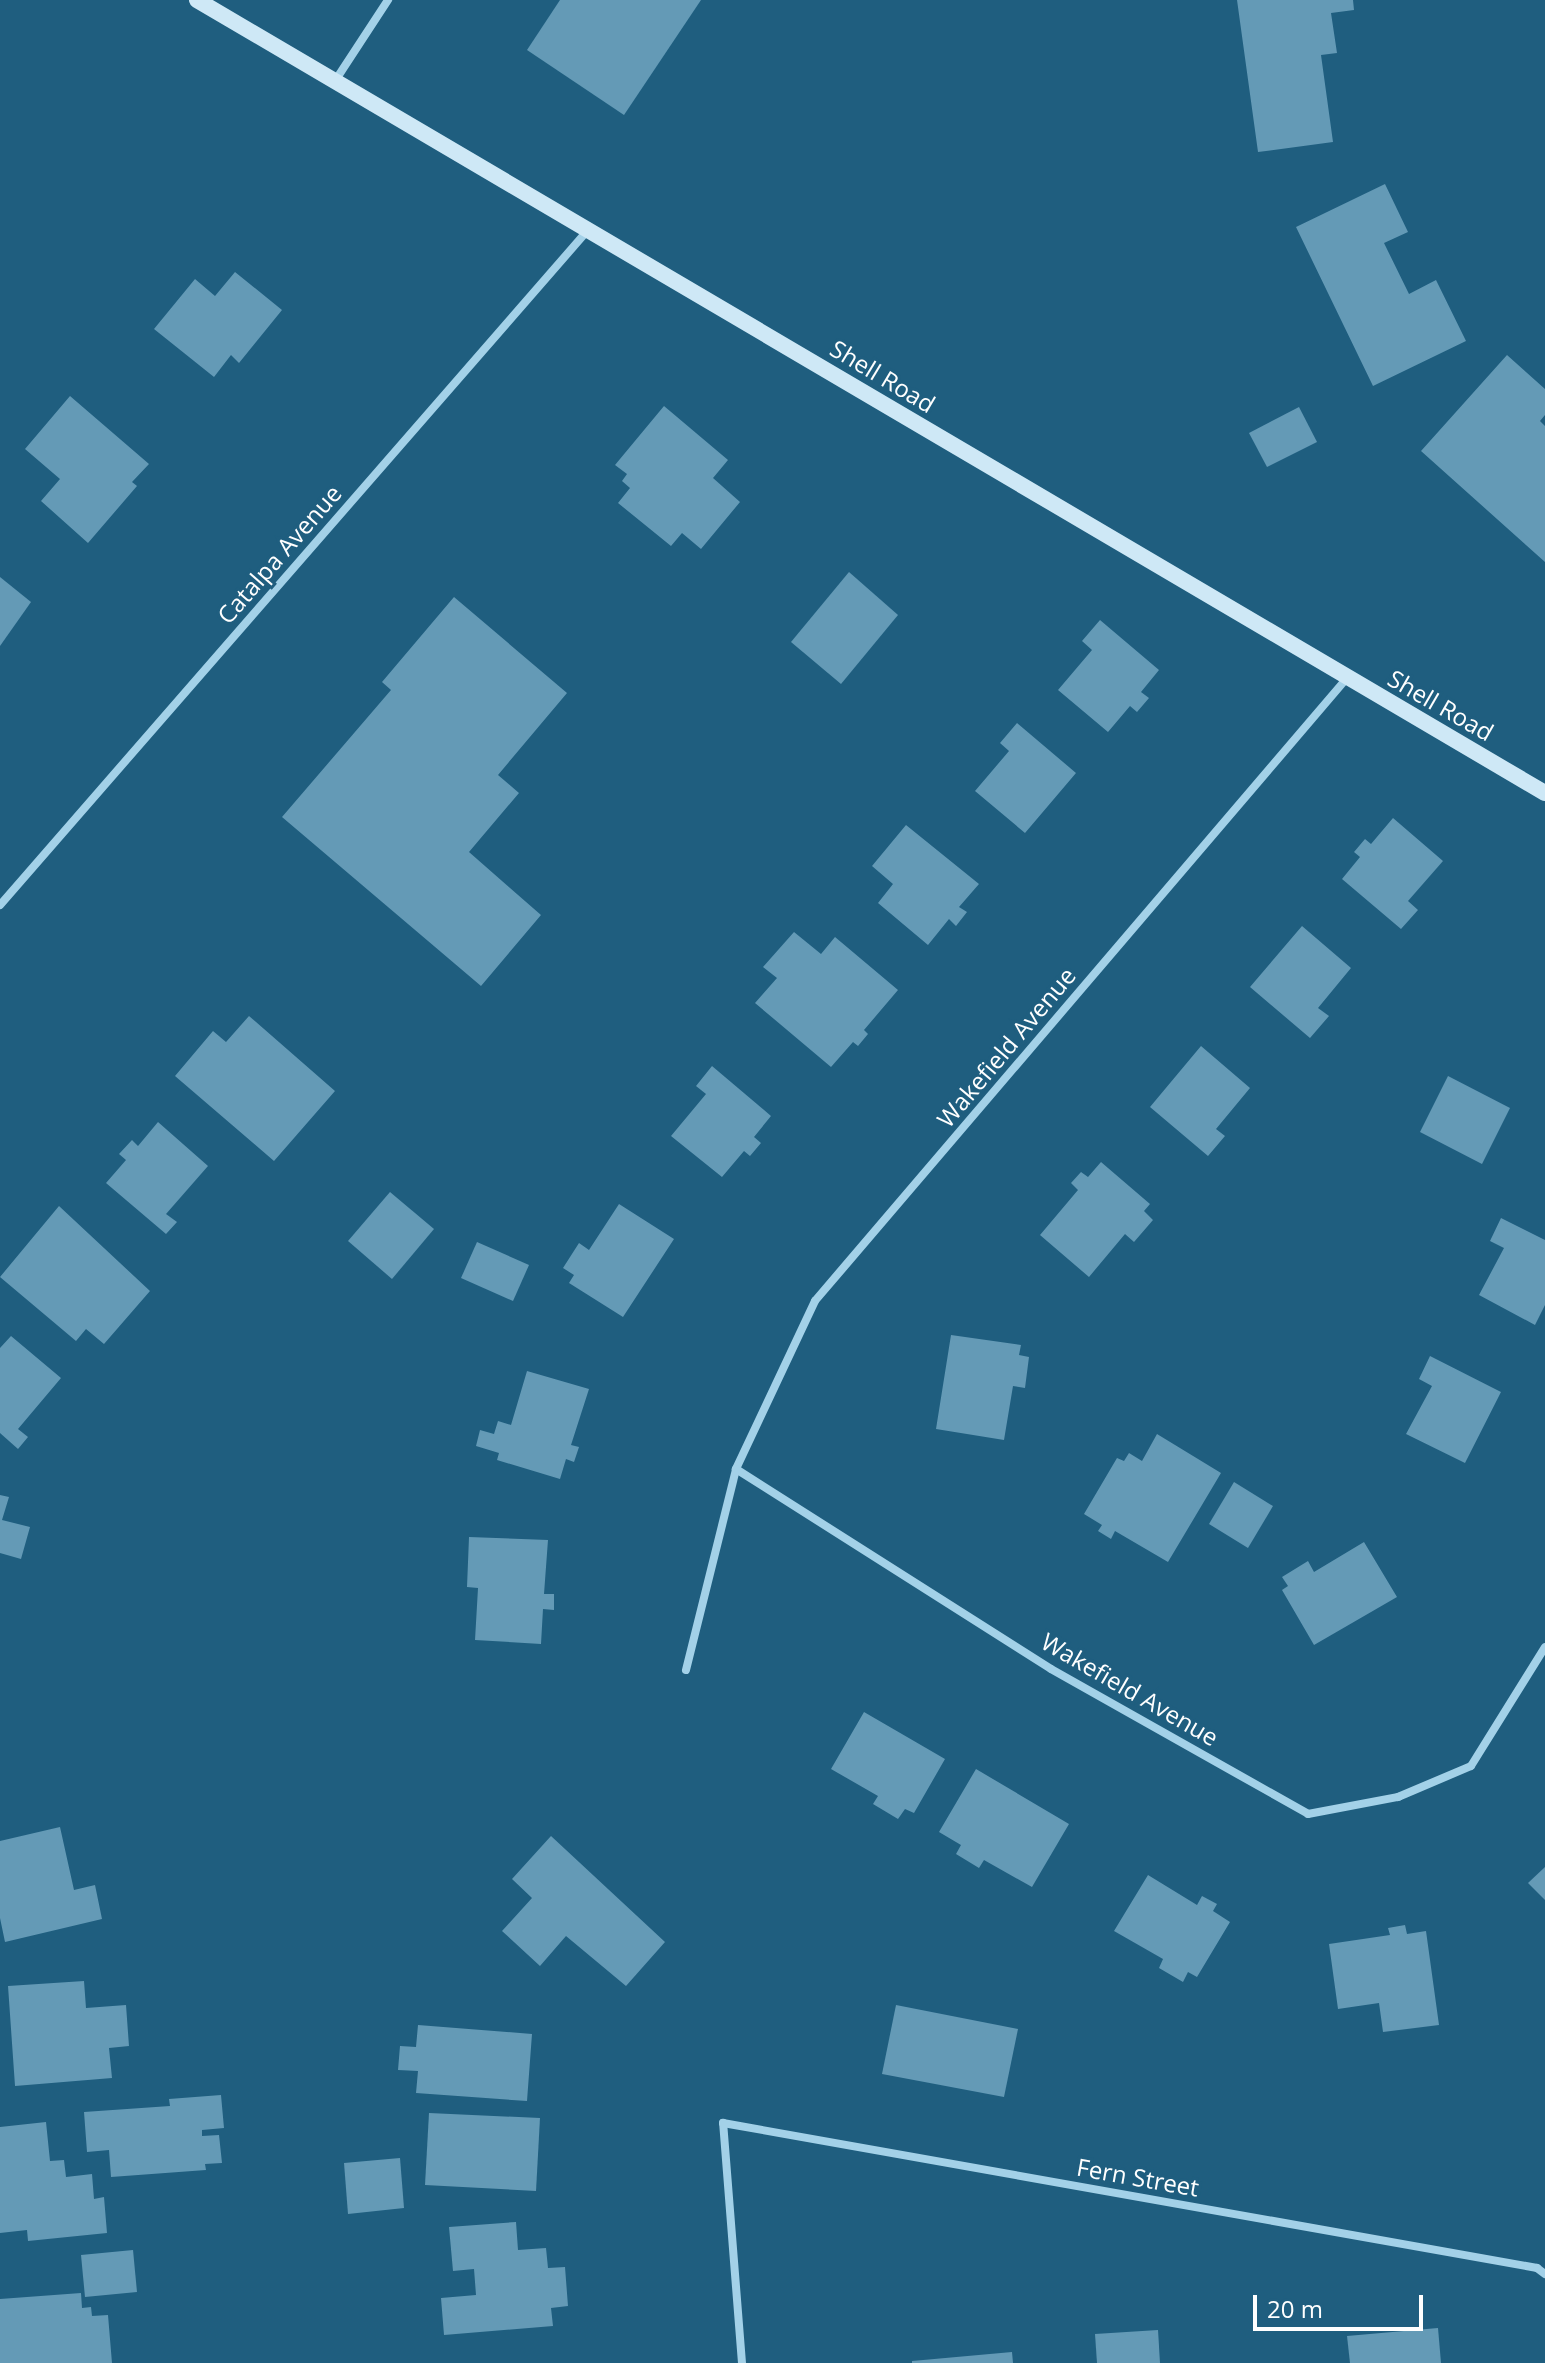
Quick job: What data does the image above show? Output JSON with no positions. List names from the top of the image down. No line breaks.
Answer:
{"streets":{"street":["Shell Road","Catalpa Avenue","Wakefield Avenue","Fern Street"]},"crossings":[["Shell Road","Catalpa Avenue"],["Shell Road","Wakefield Avenue"]],"scale_bar":"20 m"}
